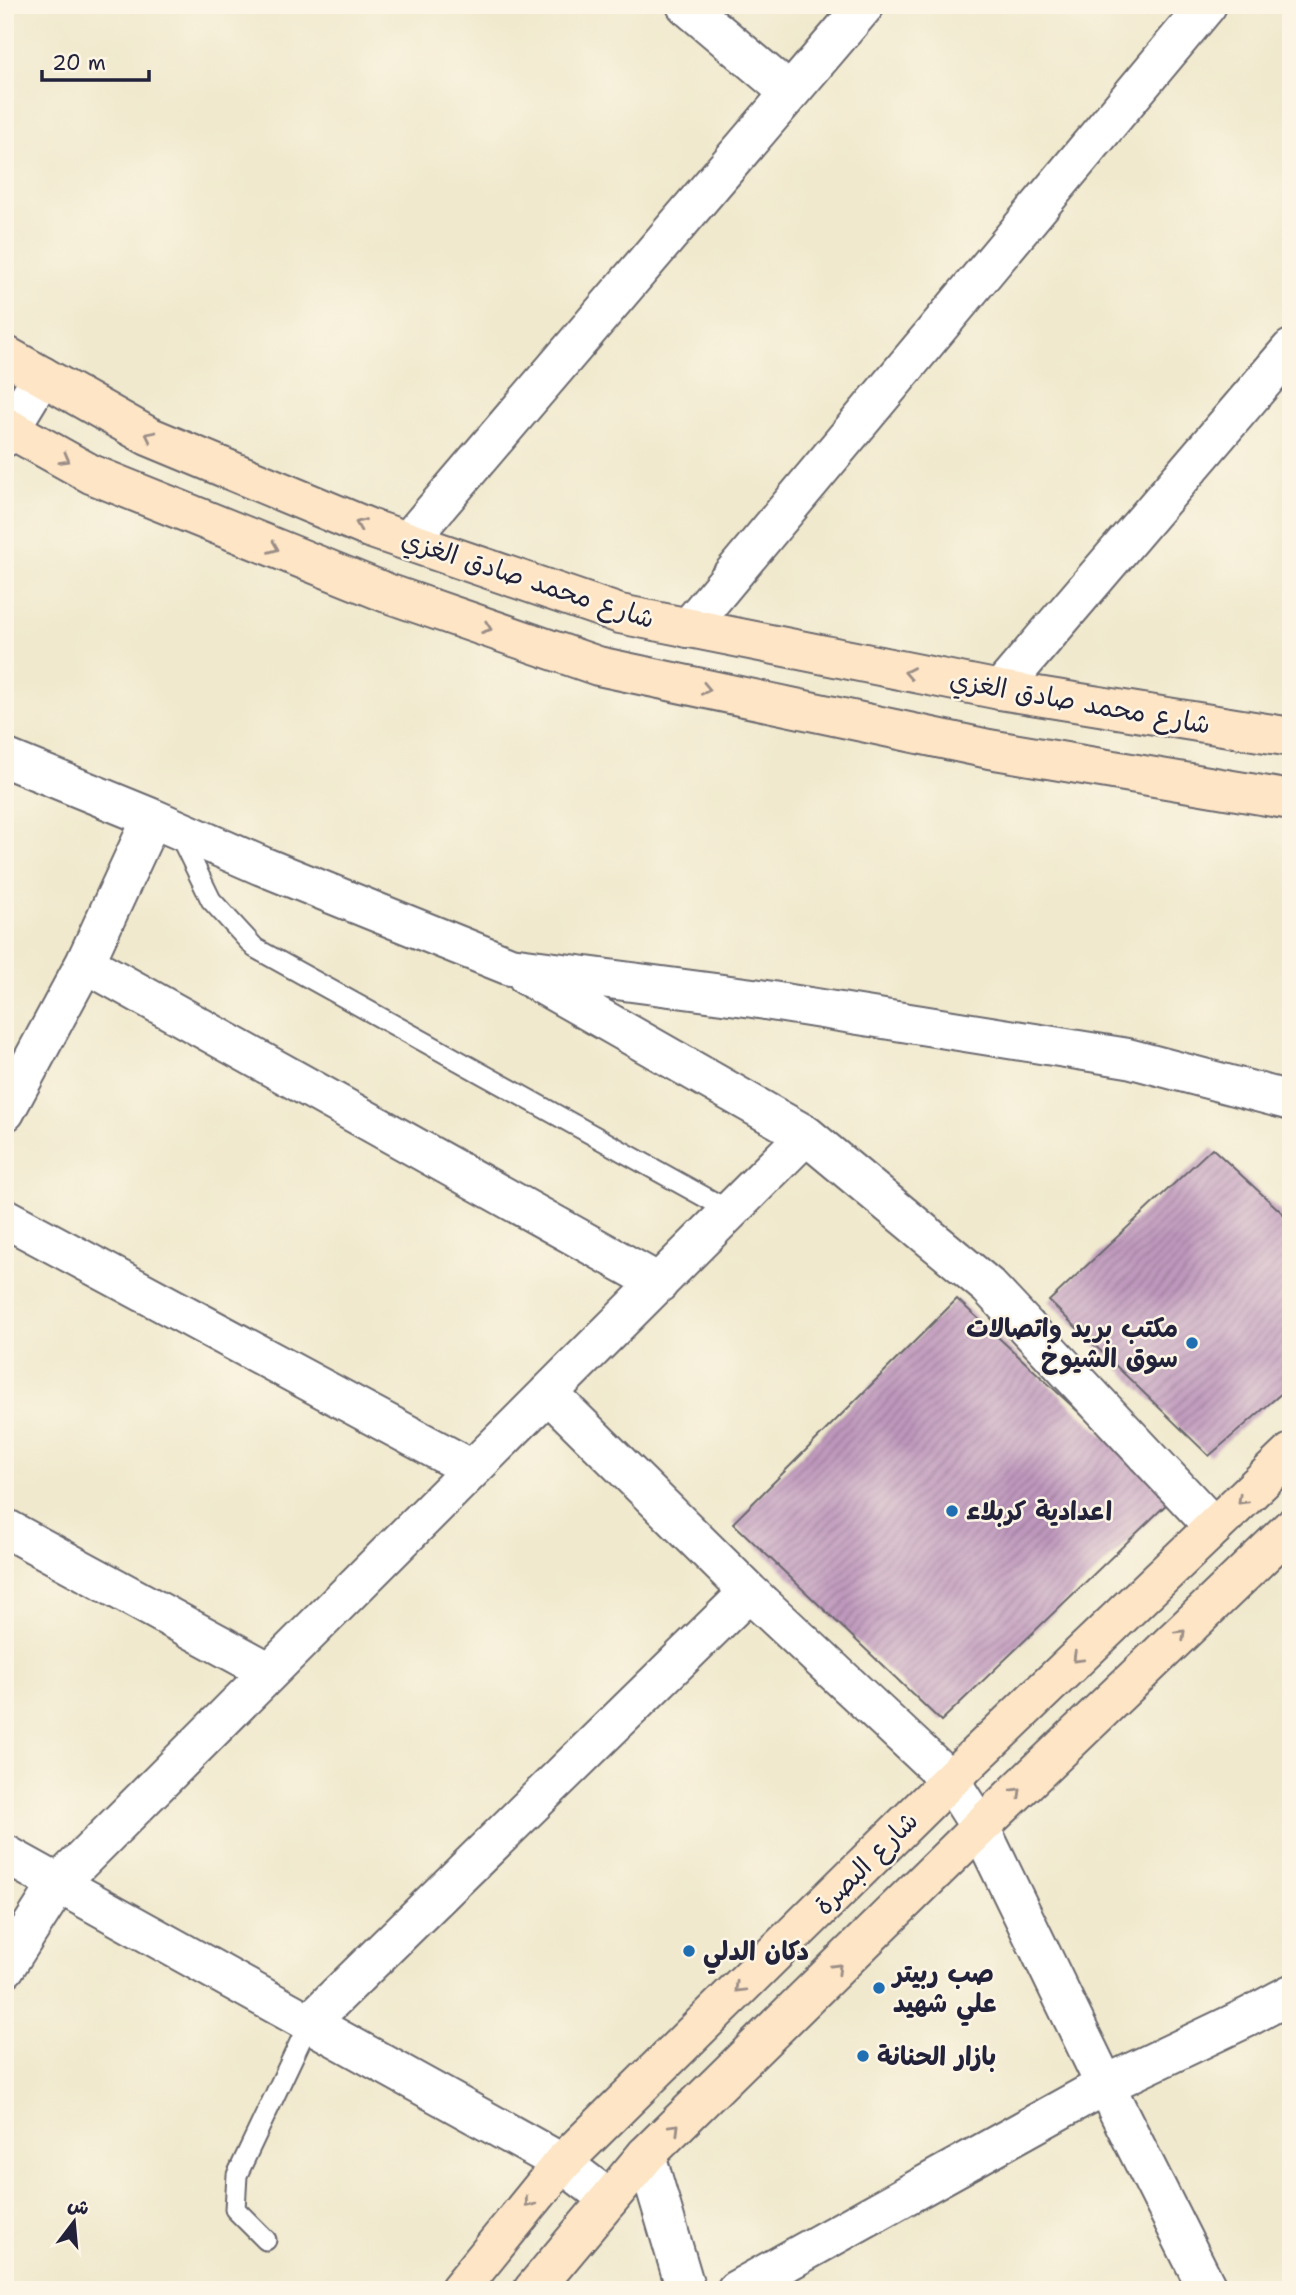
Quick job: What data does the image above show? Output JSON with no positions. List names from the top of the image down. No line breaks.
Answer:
{"streets":{"main road":["شارع محمد صادق الغزي","شارع البصرة"]},"places":["مكتب بريد واتصالات سوق الشيوخ","اعدادية كربلاء","دكان الدلي","صب ربيتر علي شهيد","بازار الحنانة"],"scale_bar":"20 m","north":"top"}
